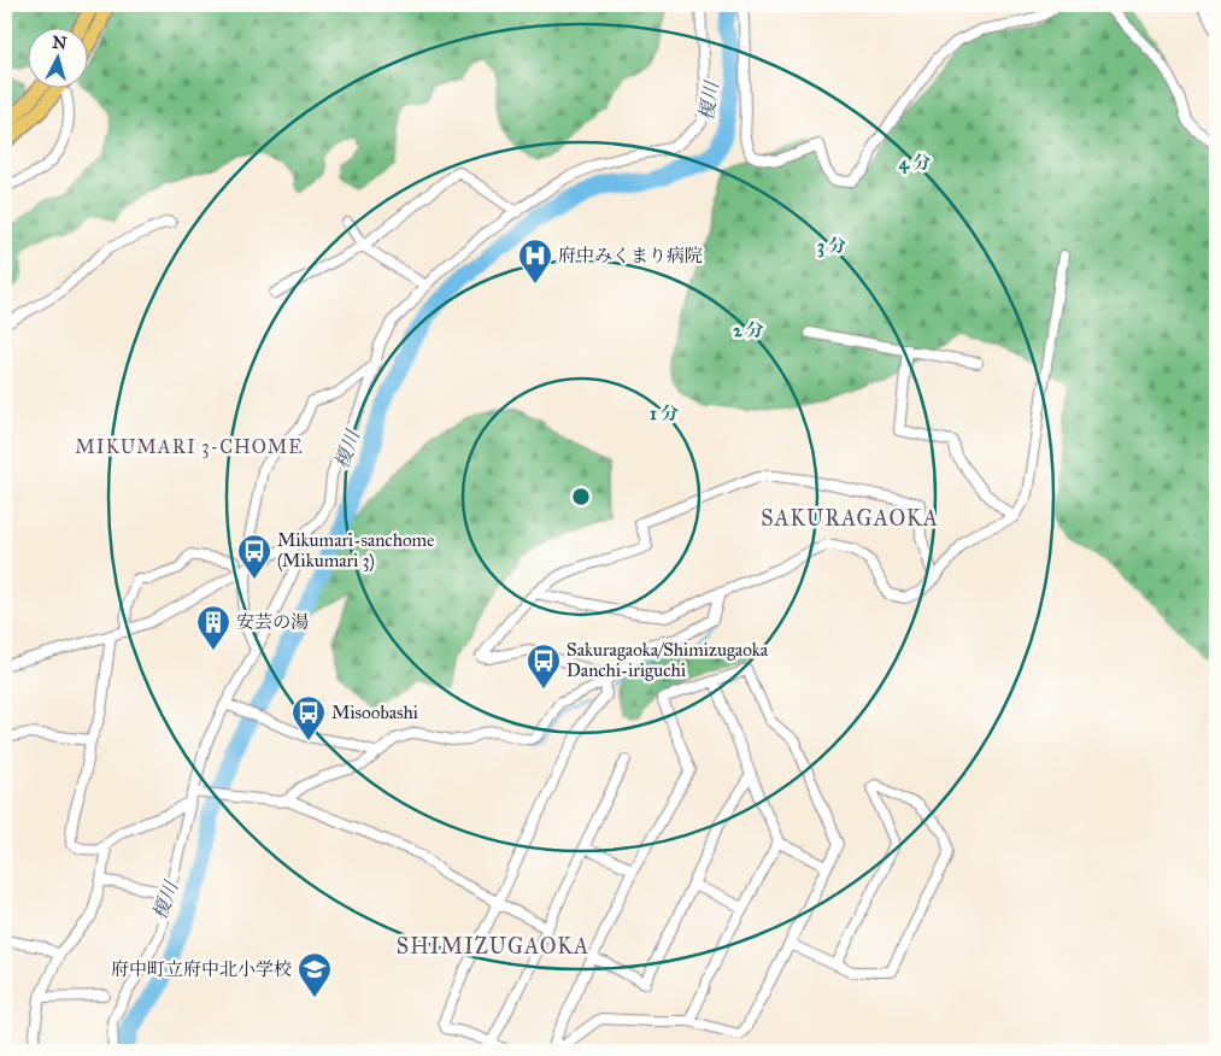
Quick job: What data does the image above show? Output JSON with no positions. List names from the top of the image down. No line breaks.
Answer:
{"districts":["MIKUMARI 3-CHOME","SAKURAGAOKA","SHIMIZUGAOKA"],"water":["榎川"],"places":{"hospital":["府中みくまり病院"],"bus stop":["Mikumari-sanchome (Mikumari 3)","Sakuragaoka/Shimizugaoka Danchi-iriguchi","Misoobashi"],"building":["安芸の湯"],"school or university":["府中町立府中北小学校"]},"north":"top","rings":["4 分","3 分","2 分","1 分"]}
